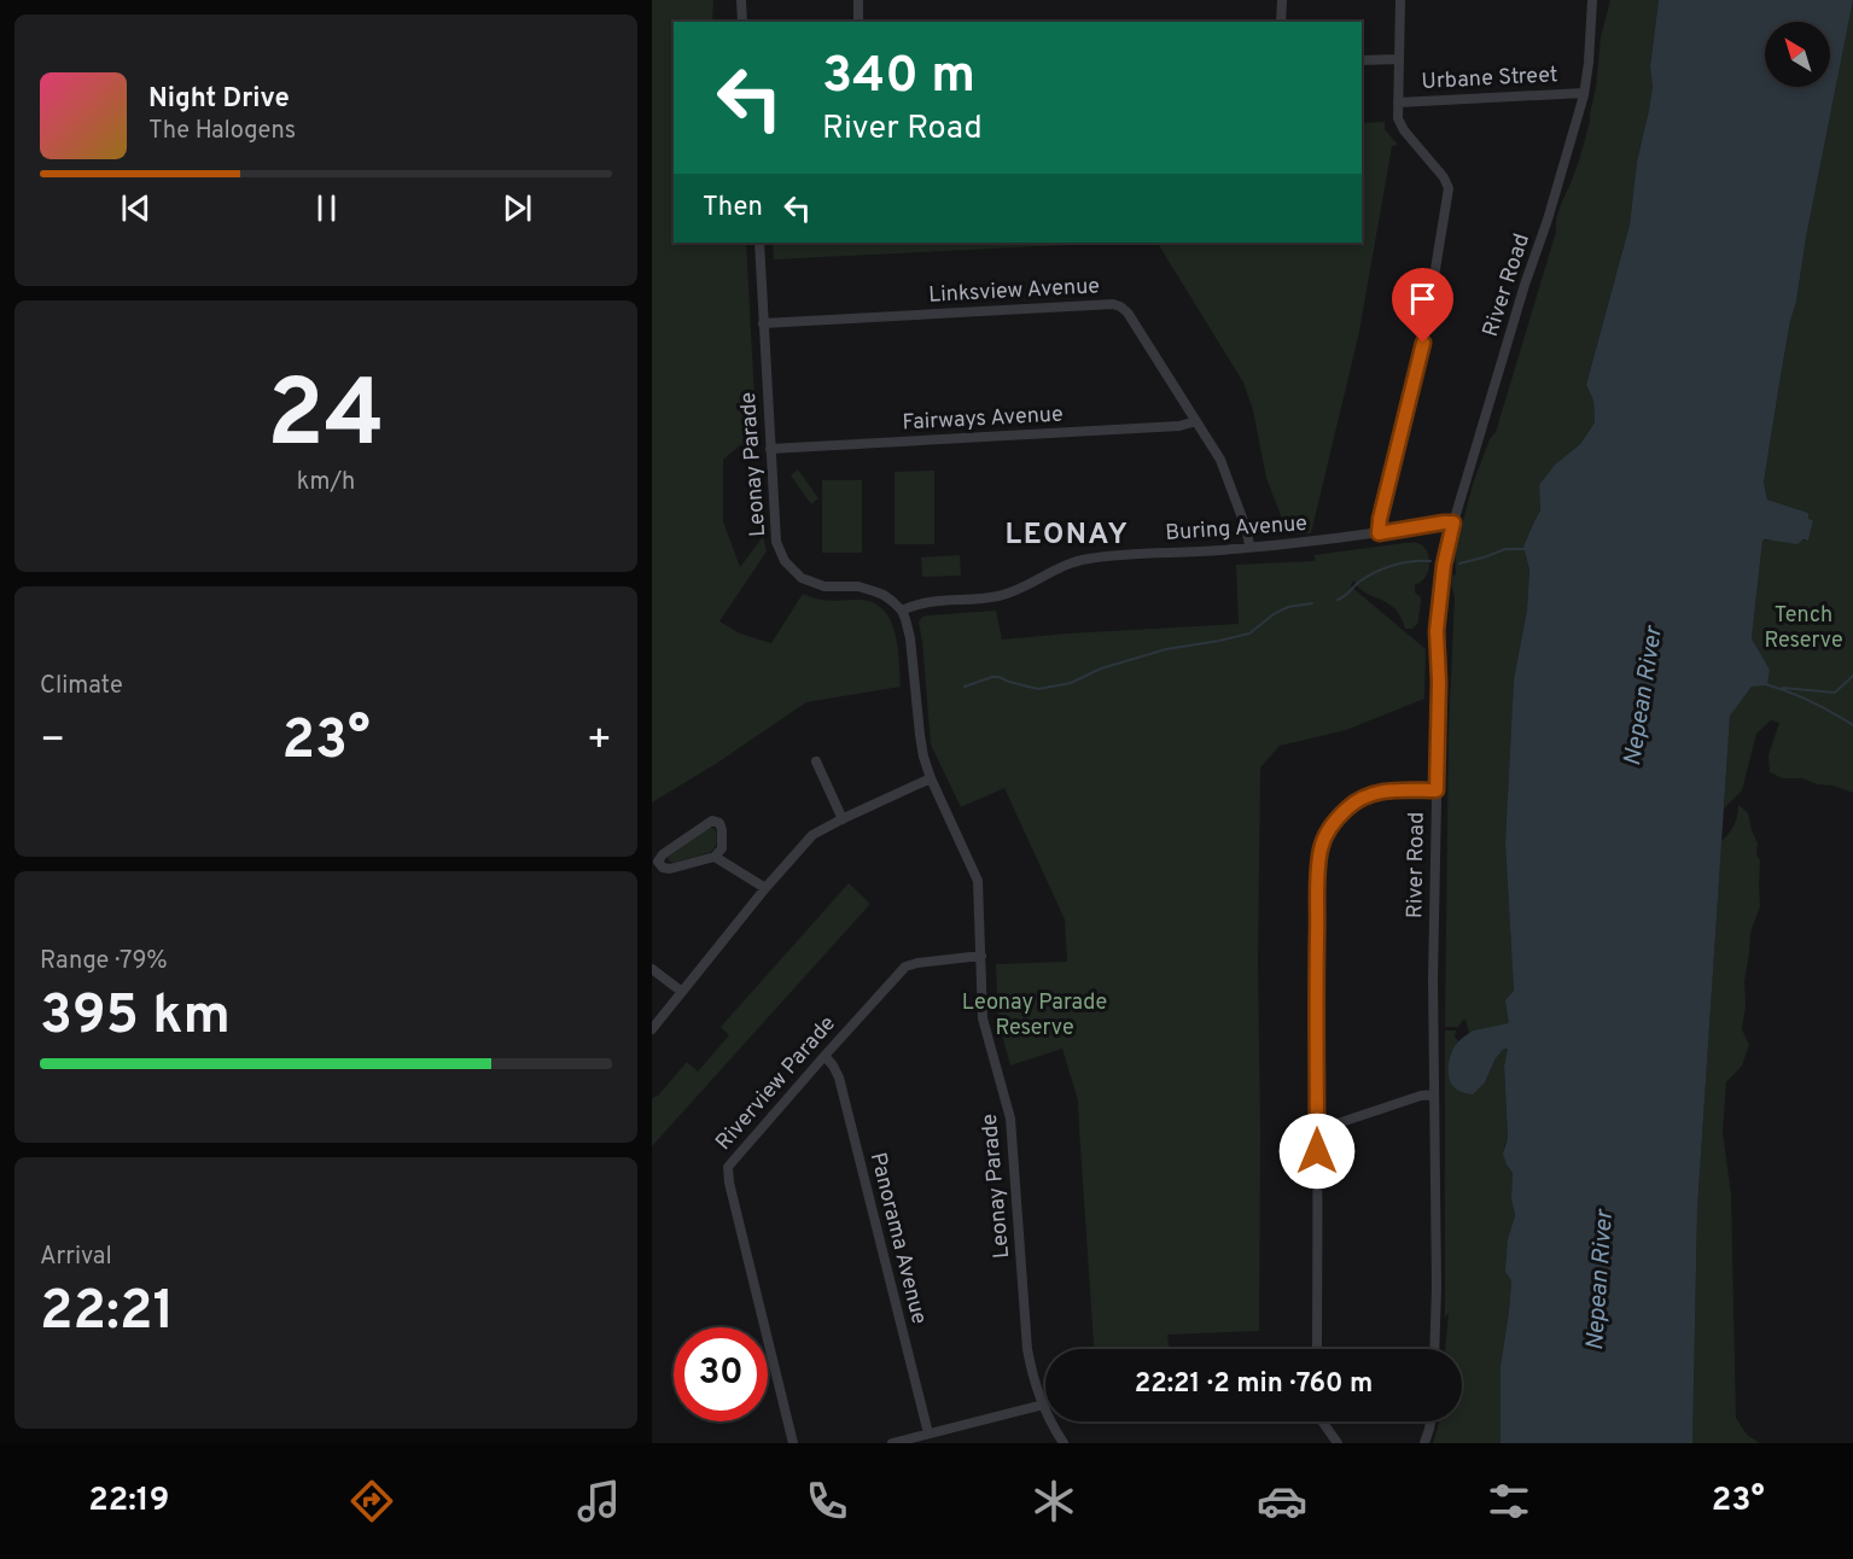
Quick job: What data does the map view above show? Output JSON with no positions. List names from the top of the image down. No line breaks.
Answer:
{"streets":{"street":["Urbane Street","River Road","Linksview Avenue","Fairways Avenue","Leonay Parade","Buring Avenue","Riverview Parade","Panorama Avenue"]},"crossings":[["Urbane Street","River Road"],["River Road","Buring Avenue"],["Linksview Avenue","Fairways Avenue"],["Linksview Avenue","Leonay Parade"],["Linksview Avenue","Buring Avenue"],["Fairways Avenue","Leonay Parade"],["Leonay Parade","Buring Avenue"],["Leonay Parade","Riverview Parade"],["Riverview Parade","Panorama Avenue"]],"districts":["LEONAY"],"water":["Nepean River"],"parks":["Tench Reserve","Leonay Parade Reserve"],"north":"top left","page":{"turn":["340 m","River Road"],"song":["Night Drive","The Halogens"],"then":"Then","tile":[["24","km/h"],"Climate",["Range · 79%","395 km"],["Arrival","22:21"]],"heat":["−","23°","+"],"limit":"30","trip":"22:21 · 2 min · 760 m","tabs":["22:19","23°"]}}
